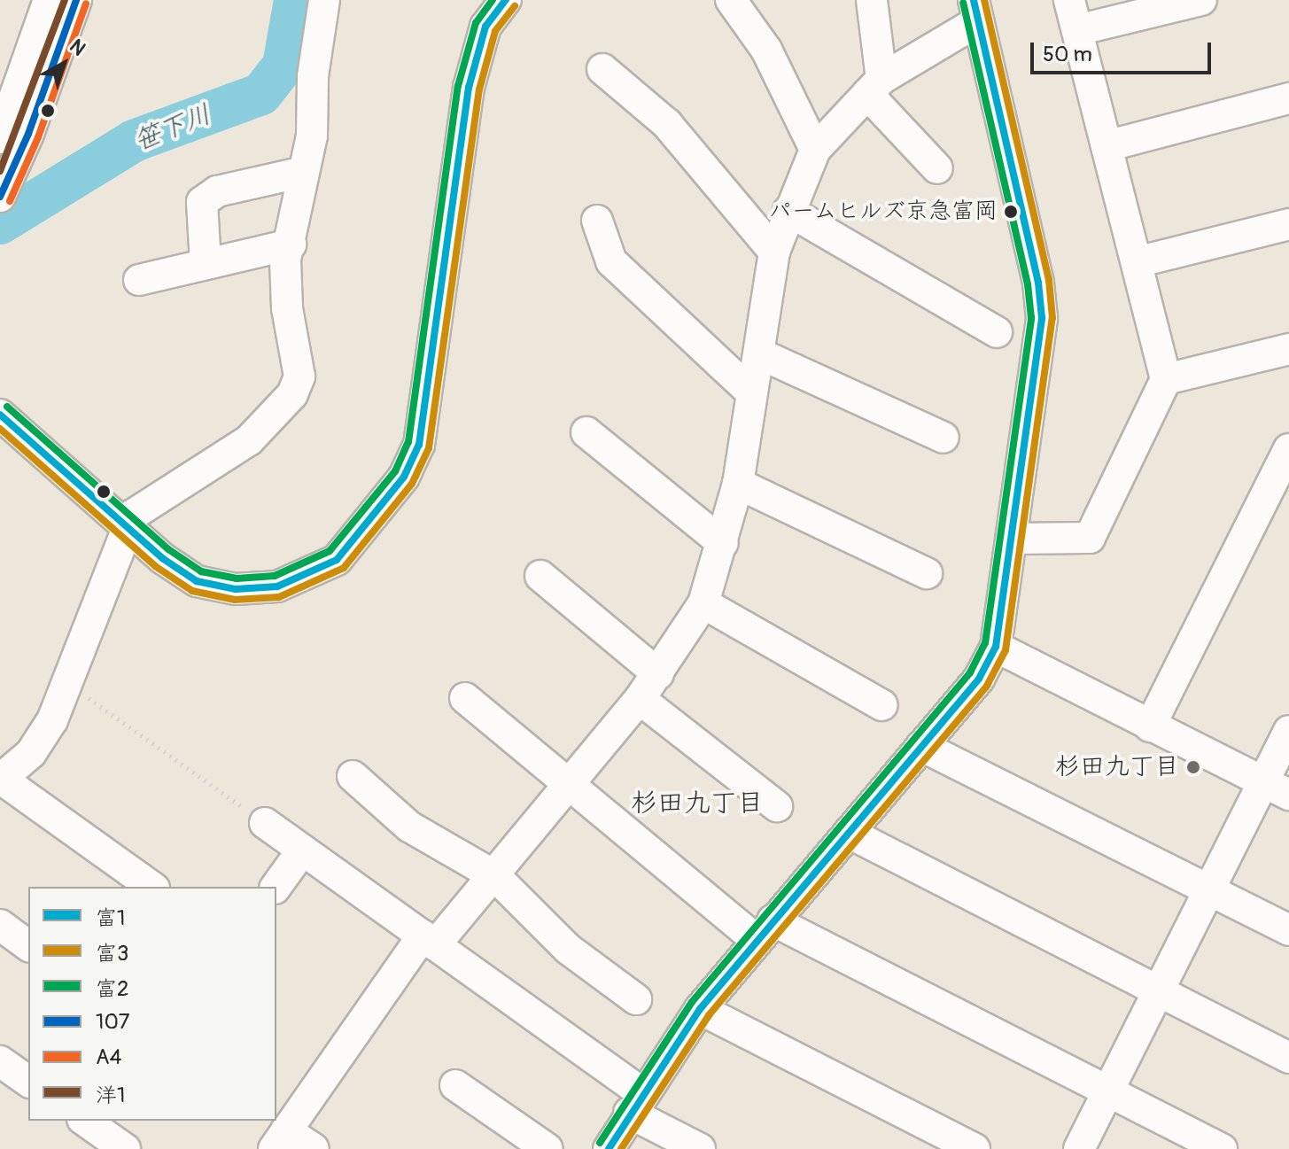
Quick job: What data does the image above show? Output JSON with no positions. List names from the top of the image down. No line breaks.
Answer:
{"districts":["杉田九丁目"],"water":["笹下川"],"places":["パームヒルズ京急富岡","杉田九丁目"],"lines":["transit line 富1","transit line 富3","transit line 富2","transit line 107","transit line 洋1","transit line A4"],"legend":["富1","富3","富2","107","A4","洋1"],"scale_bar":"50 m","north":"top right"}
